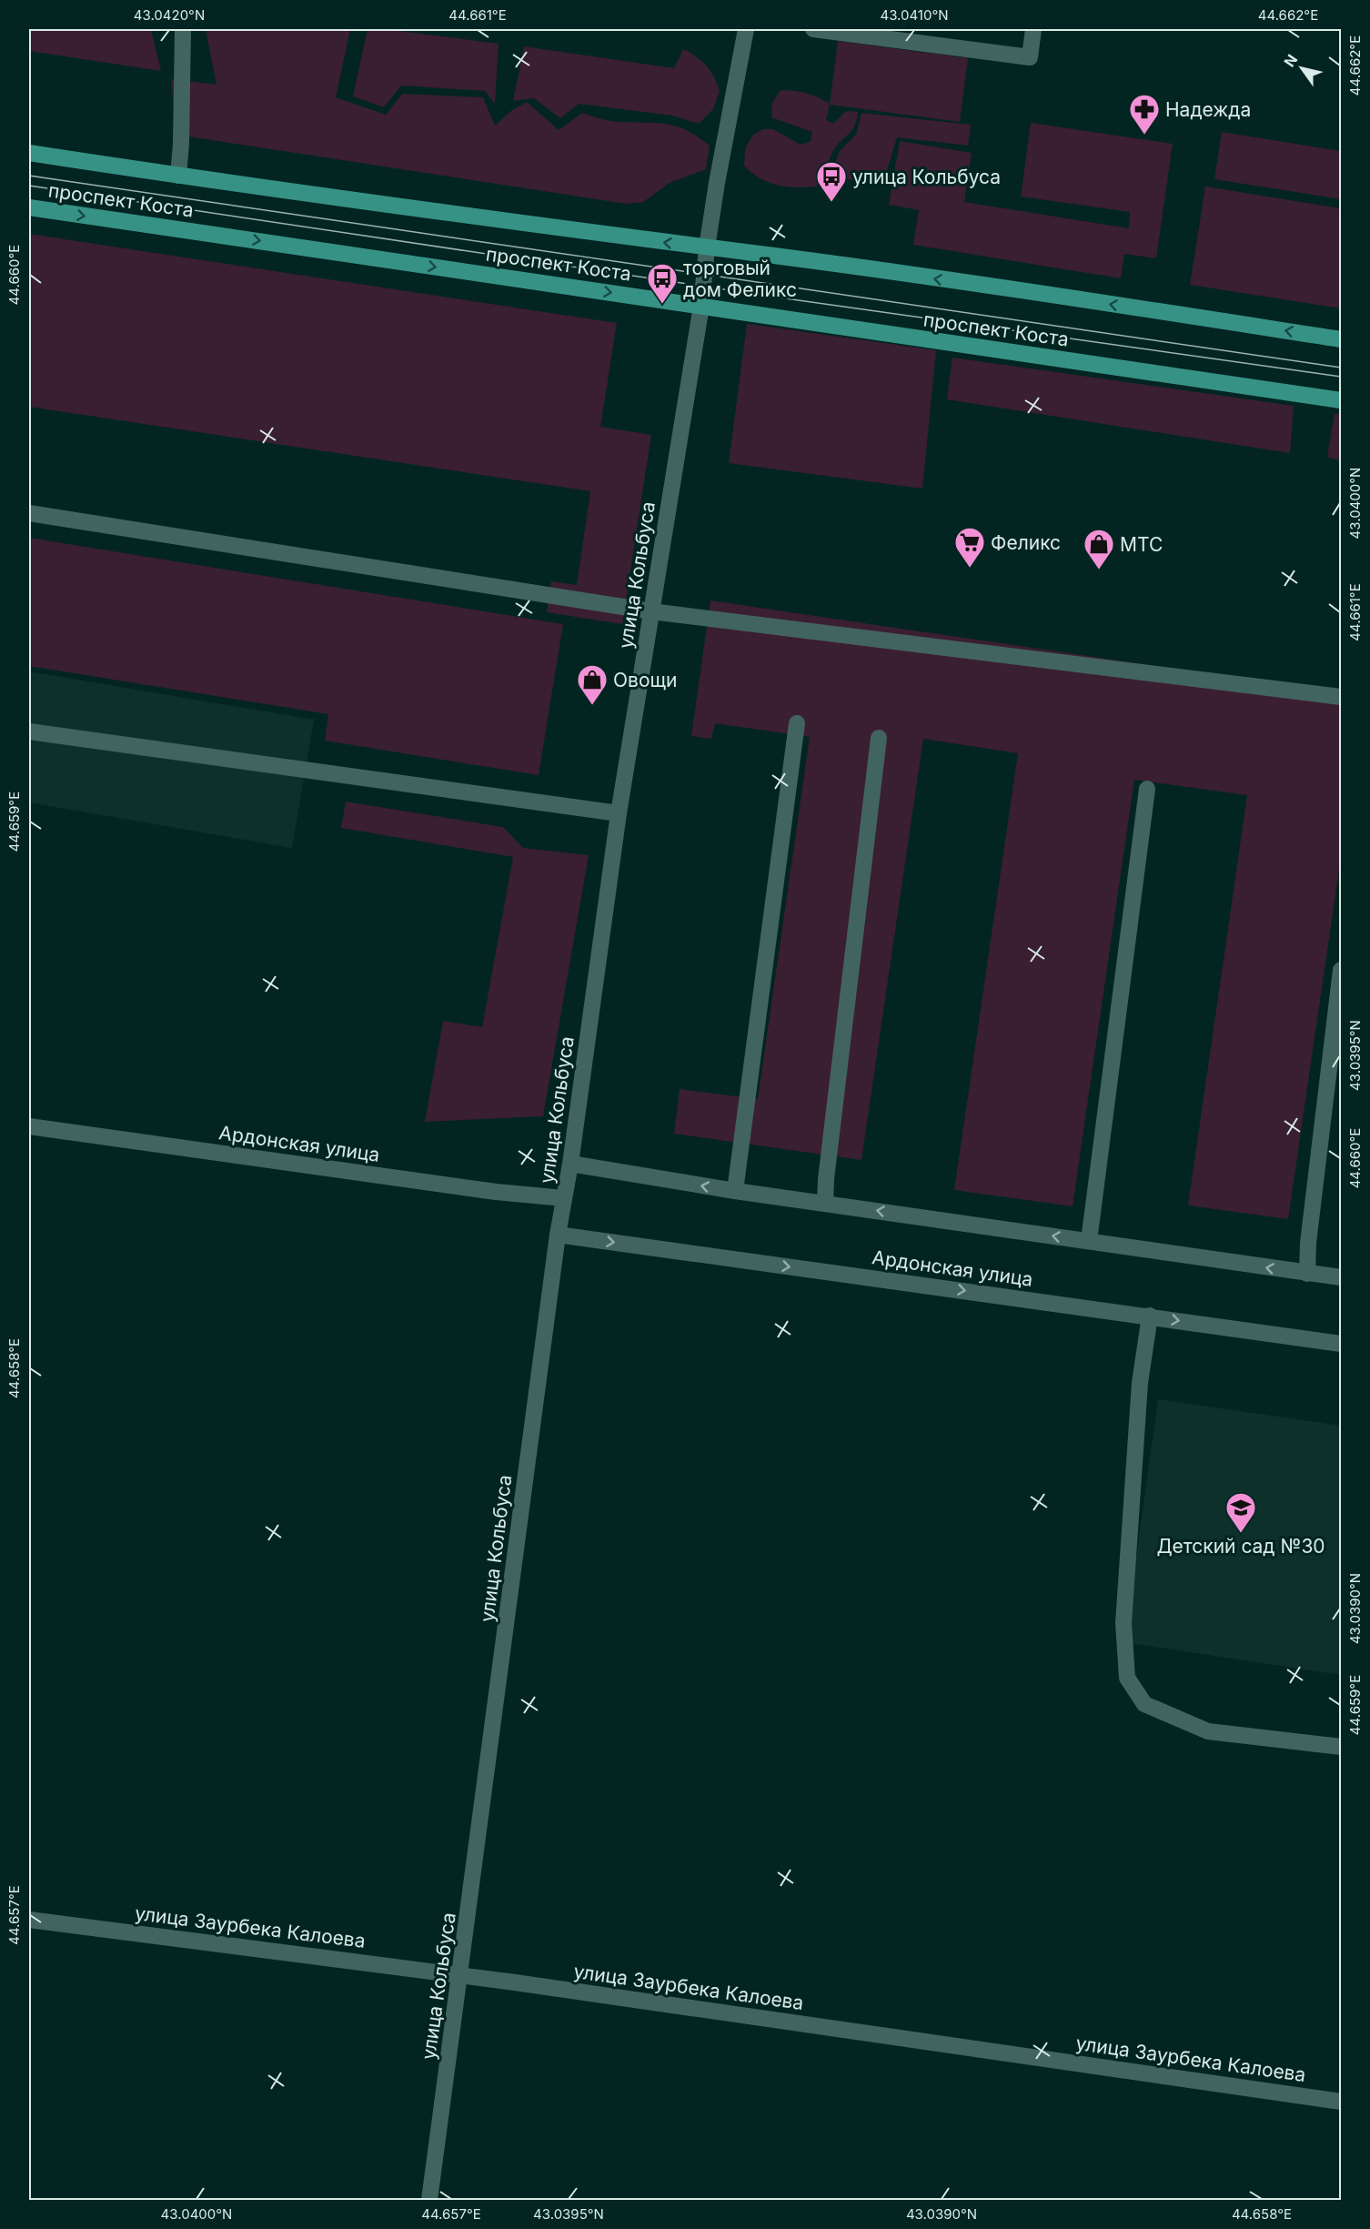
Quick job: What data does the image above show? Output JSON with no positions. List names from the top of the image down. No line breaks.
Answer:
{"streets":{"main road":["проспект Коста"],"street":["улица Кольбуса","Ардонская улица","улица Заурбека Калоева"]},"crossings":[["проспект Коста","улица Кольбуса"],["улица Кольбуса","Ардонская улица"],["улица Кольбуса","улица Заурбека Калоева"]],"places":{"pharmacy":["Надежда"],"bus stop":["улица Кольбуса","торговый дом Феликс"],"supermarket":["Феликс"],"shop":["МТС","Овощи"],"school or university":["Детский сад №30"]},"north":"top left","coordinates":["43.0420°N","44.661°E","43.0410°N","44.662°E","44.660°E","43.0400°N","44.659°E","43.0395°N","44.658°E","43.0390°N","44.657°E"]}
